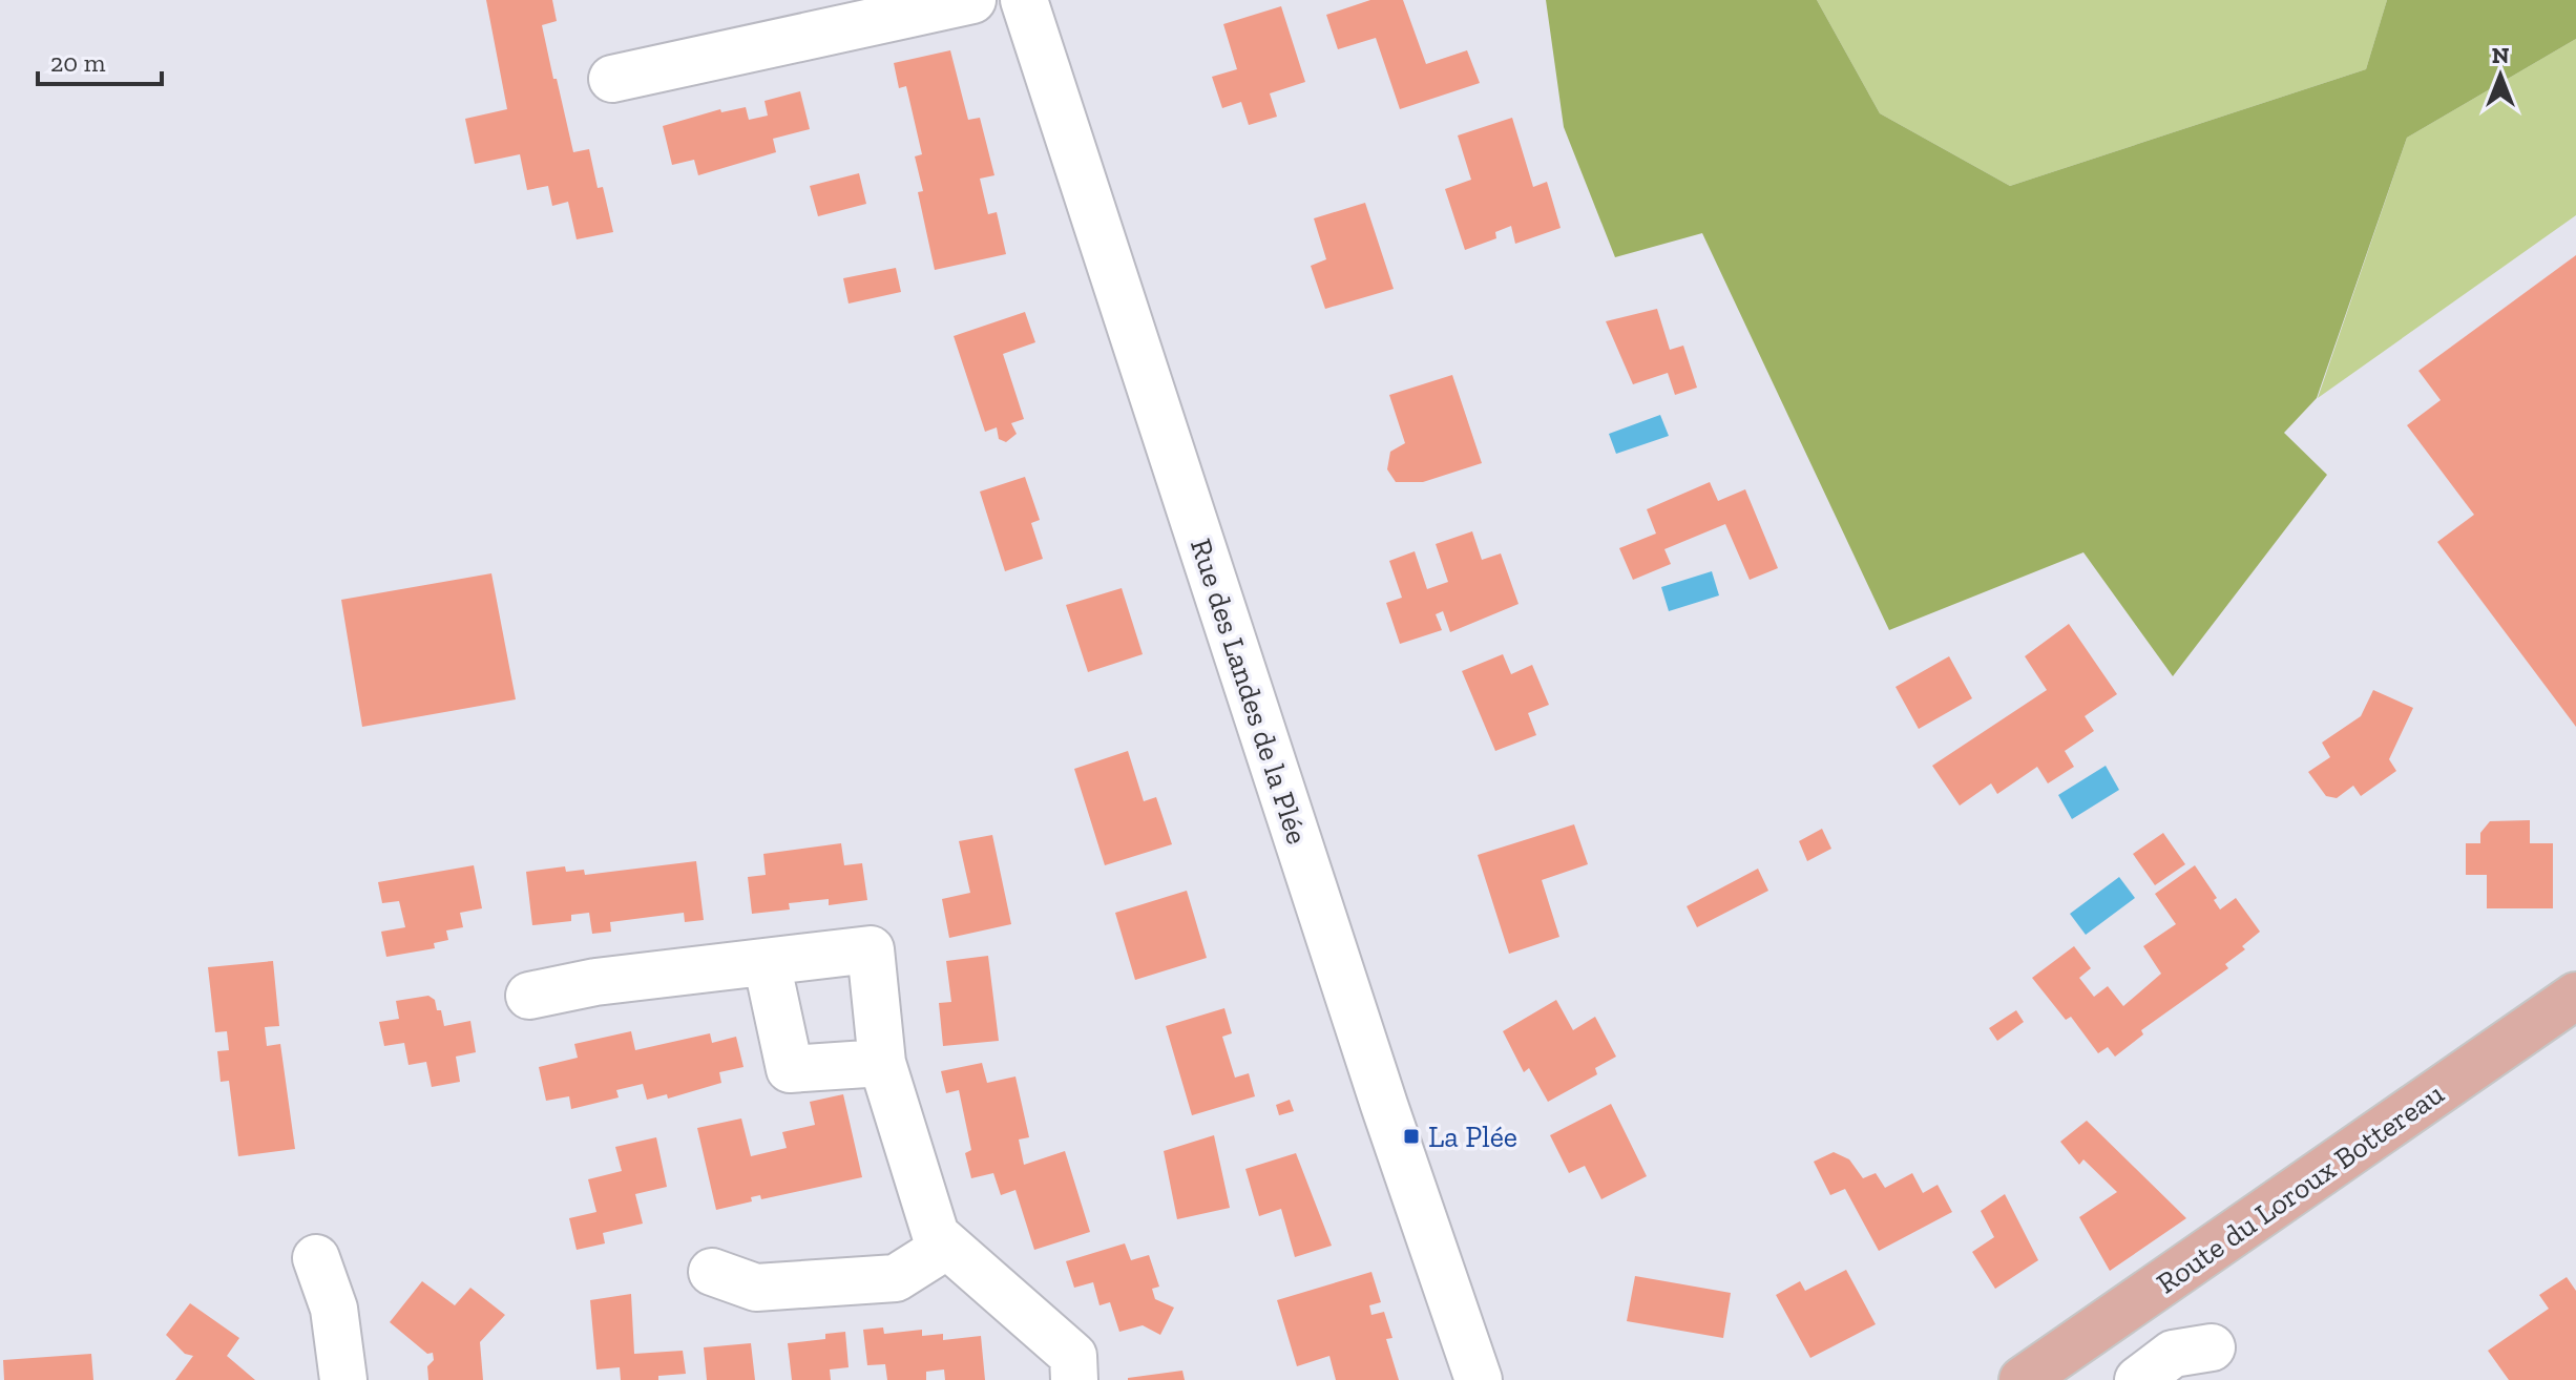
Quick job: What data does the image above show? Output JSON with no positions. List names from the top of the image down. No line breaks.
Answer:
{"streets":{"main road":["Route du Loroux Bottereau"],"street":["Rue des Landes de la Plée"]},"places":{"transit":["La Plée"]},"scale_bar":"20 m","north":"top"}
